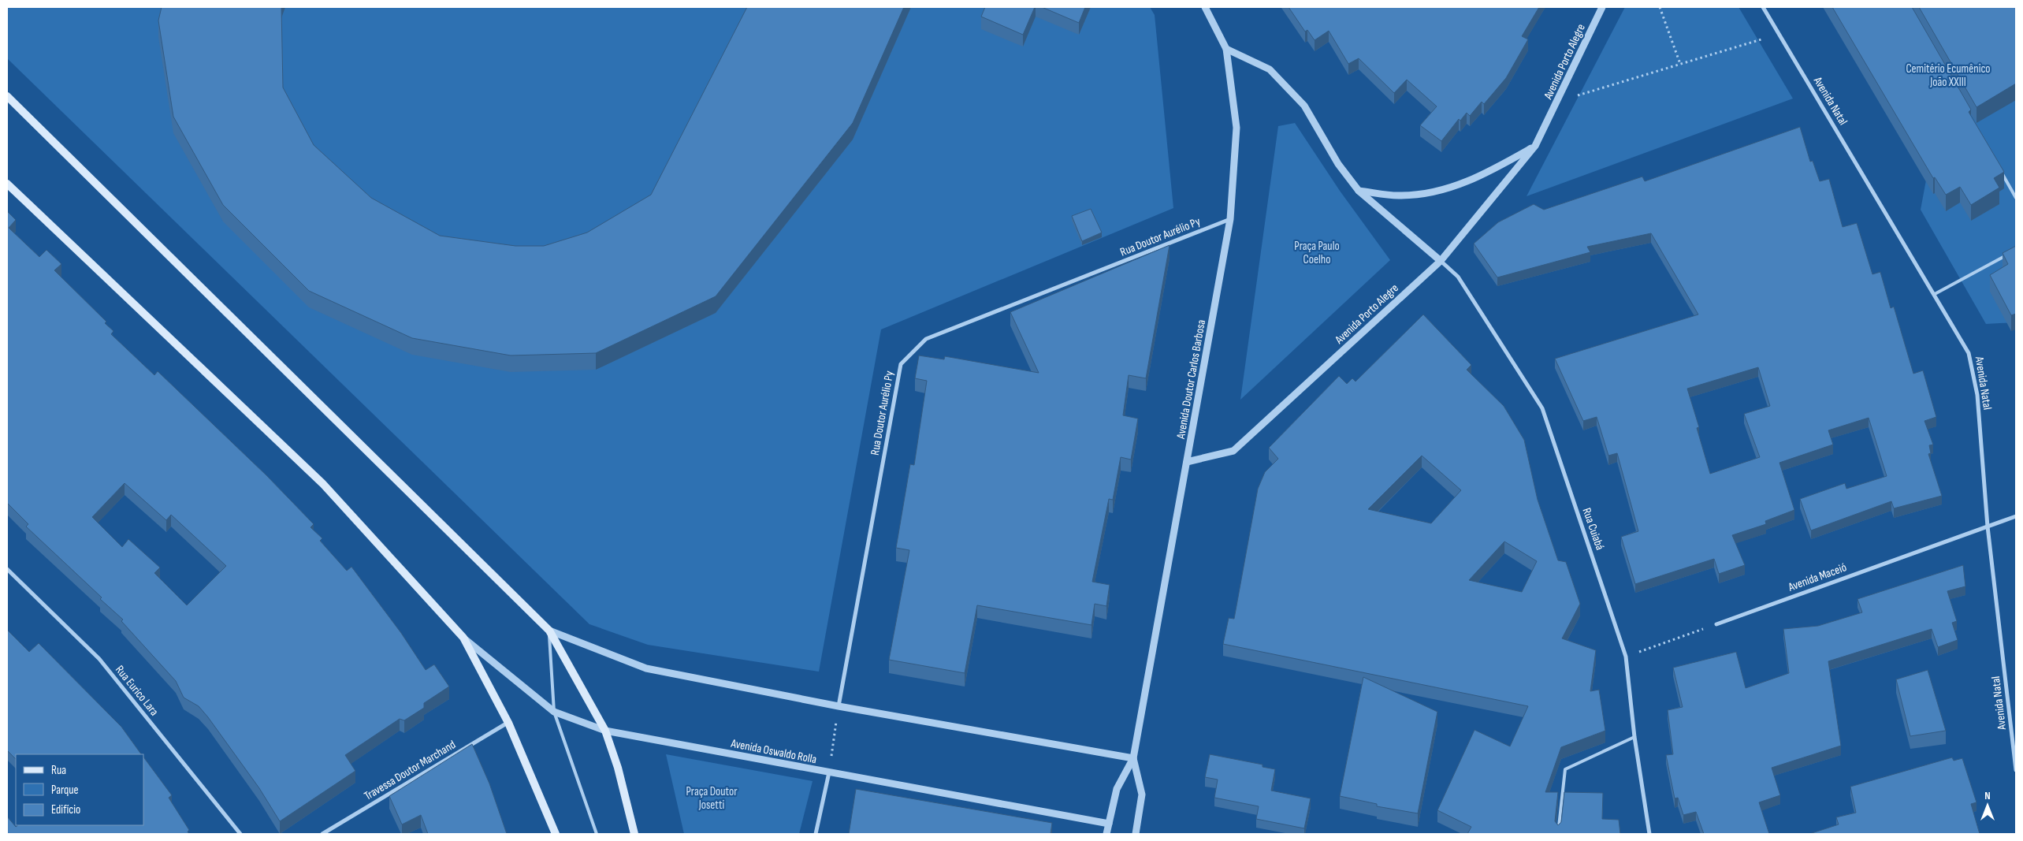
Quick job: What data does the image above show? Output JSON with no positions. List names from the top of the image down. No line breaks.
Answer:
{"streets":{"street":["Avenida Porto Alegre","Avenida Natal","Rua Doutor Aurélio Py","Avenida Doutor Carlos Barbosa","Rua Cuiabá","Avenida Maceió","Rua Eurico Lara","Avenida Oswaldo Rolla","Travessa Doutor Marchand"]},"crossings":[["Avenida Porto Alegre","Avenida Doutor Carlos Barbosa"],["Avenida Porto Alegre","Rua Cuiabá"],["Avenida Natal","Avenida Maceió"],["Rua Doutor Aurélio Py","Avenida Doutor Carlos Barbosa"],["Avenida Doutor Carlos Barbosa","Avenida Oswaldo Rolla"]],"parks":["Cemitério Ecumênico João XXIII","Praça Paulo Coelho","Praça Doutor Josetti"],"legend":["Rua","Parque","Edifício"],"north":"top"}
